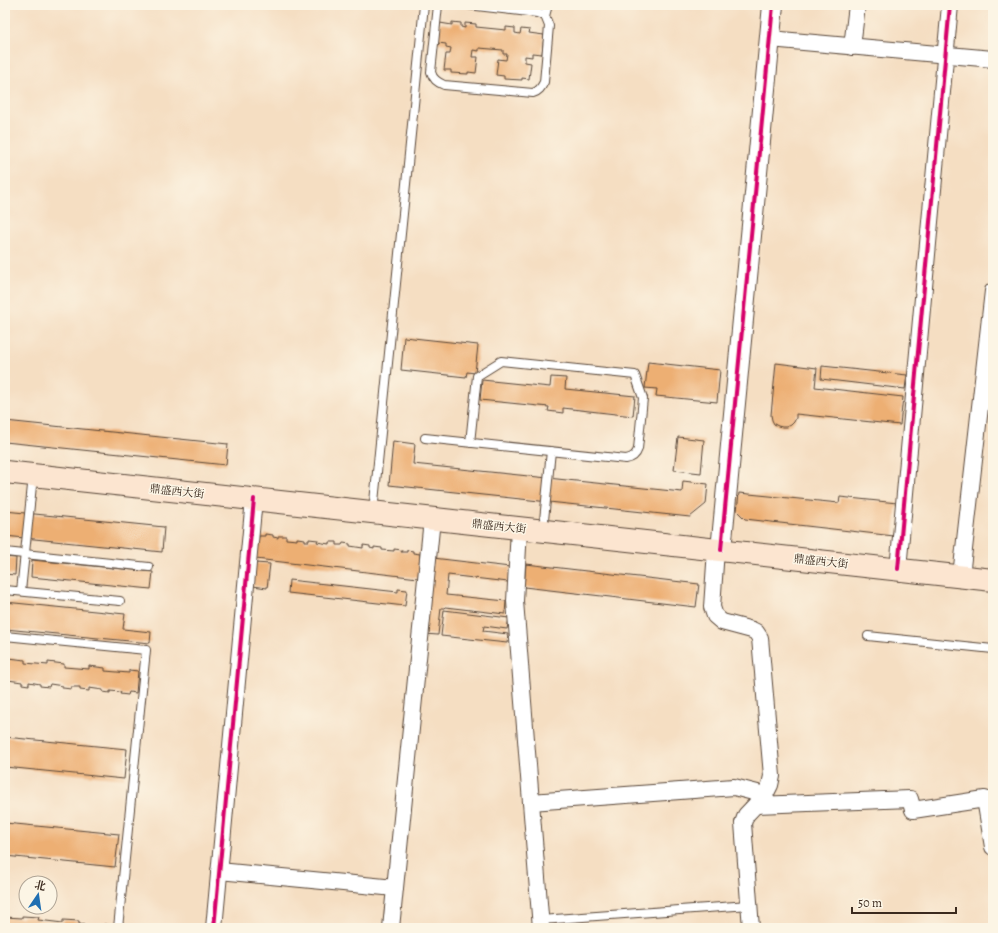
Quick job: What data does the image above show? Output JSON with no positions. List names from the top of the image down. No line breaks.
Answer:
{"streets":{"main road":["鼎盛西大街"]},"scale_bar":"50 m","north":"top"}
